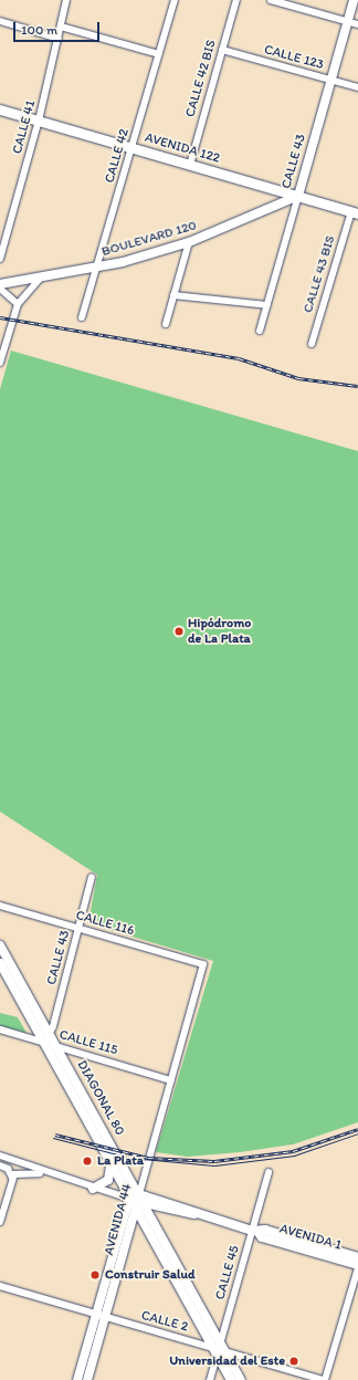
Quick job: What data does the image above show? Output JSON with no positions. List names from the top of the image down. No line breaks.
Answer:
{"streets":{"highway":["AVENIDA 122"],"main road":["CALLE 43","BOULEVARD 120","DIAGONAL 80","AVENIDA 44","AVENIDA 1"],"street":["CALLE 123","CALLE 42 BIS","CALLE 41","CALLE 42","CALLE 43 BIS","CALLE 116","CALLE 115","CALLE 45","CALLE 2"]},"crossings":[["CALLE 123","CALLE 42 BIS"],["CALLE 123","CALLE 43"],["CALLE 42 BIS","AVENIDA 122"],["CALLE 41","AVENIDA 122"],["AVENIDA 122","CALLE 42"],["AVENIDA 122","CALLE 43"],["AVENIDA 122","BOULEVARD 120"],["AVENIDA 122","CALLE 43 BIS"],["CALLE 42","BOULEVARD 120"],["CALLE 43","BOULEVARD 120"],["CALLE 43","CALLE 116"],["CALLE 43","CALLE 115"],["CALLE 43","DIAGONAL 80"],["CALLE 116","AVENIDA 44"],["CALLE 115","DIAGONAL 80"],["CALLE 115","AVENIDA 44"],["DIAGONAL 80","AVENIDA 44"],["DIAGONAL 80","AVENIDA 1"],["DIAGONAL 80","CALLE 45"],["DIAGONAL 80","CALLE 2"],["AVENIDA 44","AVENIDA 1"],["AVENIDA 44","CALLE 2"],["AVENIDA 1","CALLE 45"],["CALLE 45","CALLE 2"]],"places":["Hipódromo de La Plata","La Plata","Construir Salud","Universidad del Este"],"scale_bar":"100 m"}
